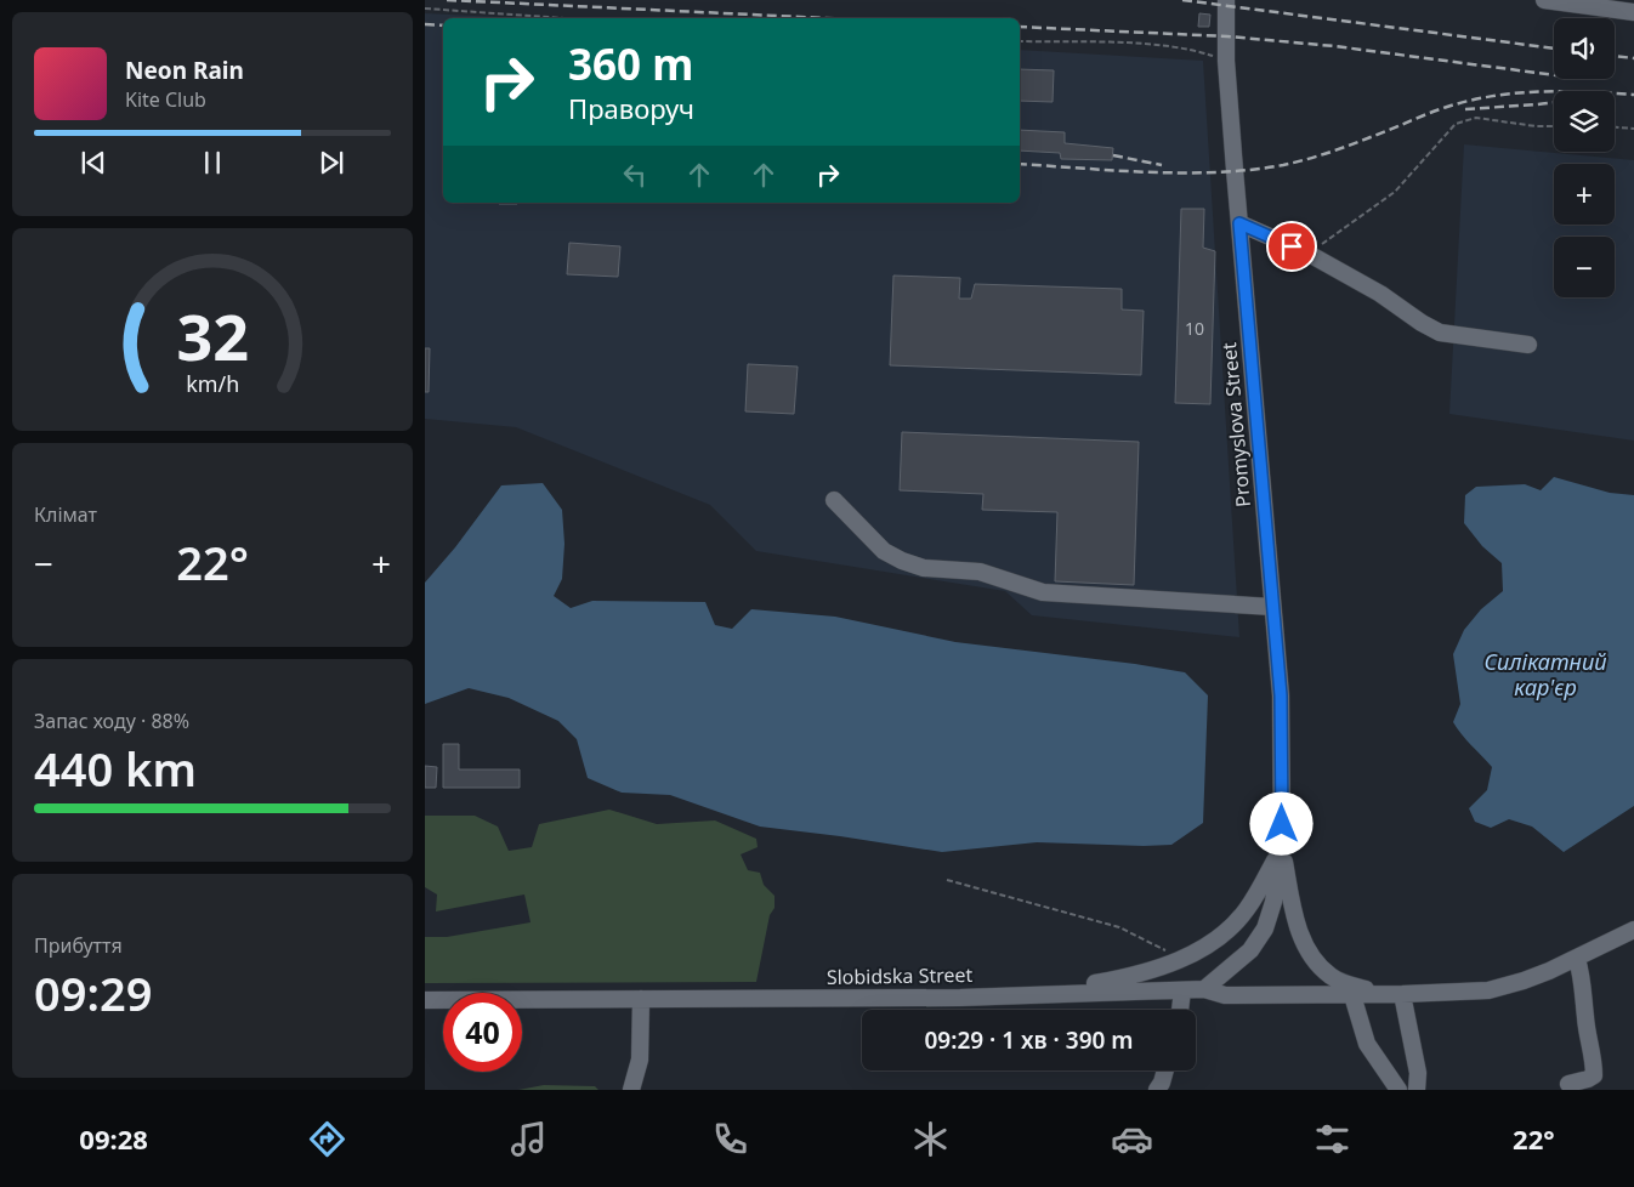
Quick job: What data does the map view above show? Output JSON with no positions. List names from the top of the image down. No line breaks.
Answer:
{"streets":{"street":["Promyslova Street","Slobidska Street"]},"water":["Силікатний кар'єр"],"house_numbers":["10"],"page":{"map_buttons":["+","−"],"turn":["360 m","Праворуч"],"song":["Neon Rain","Kite Club"],"tile":["Клімат",["Запас ходу · 88%","440 km"],["Прибуття","09:29"]],"heat":["−","22°","+"],"limit":"40","trip":"09:29 · 1 хв · 390 m","tabs":["09:28","22°"],"gauge":["32","km/h"]}}
